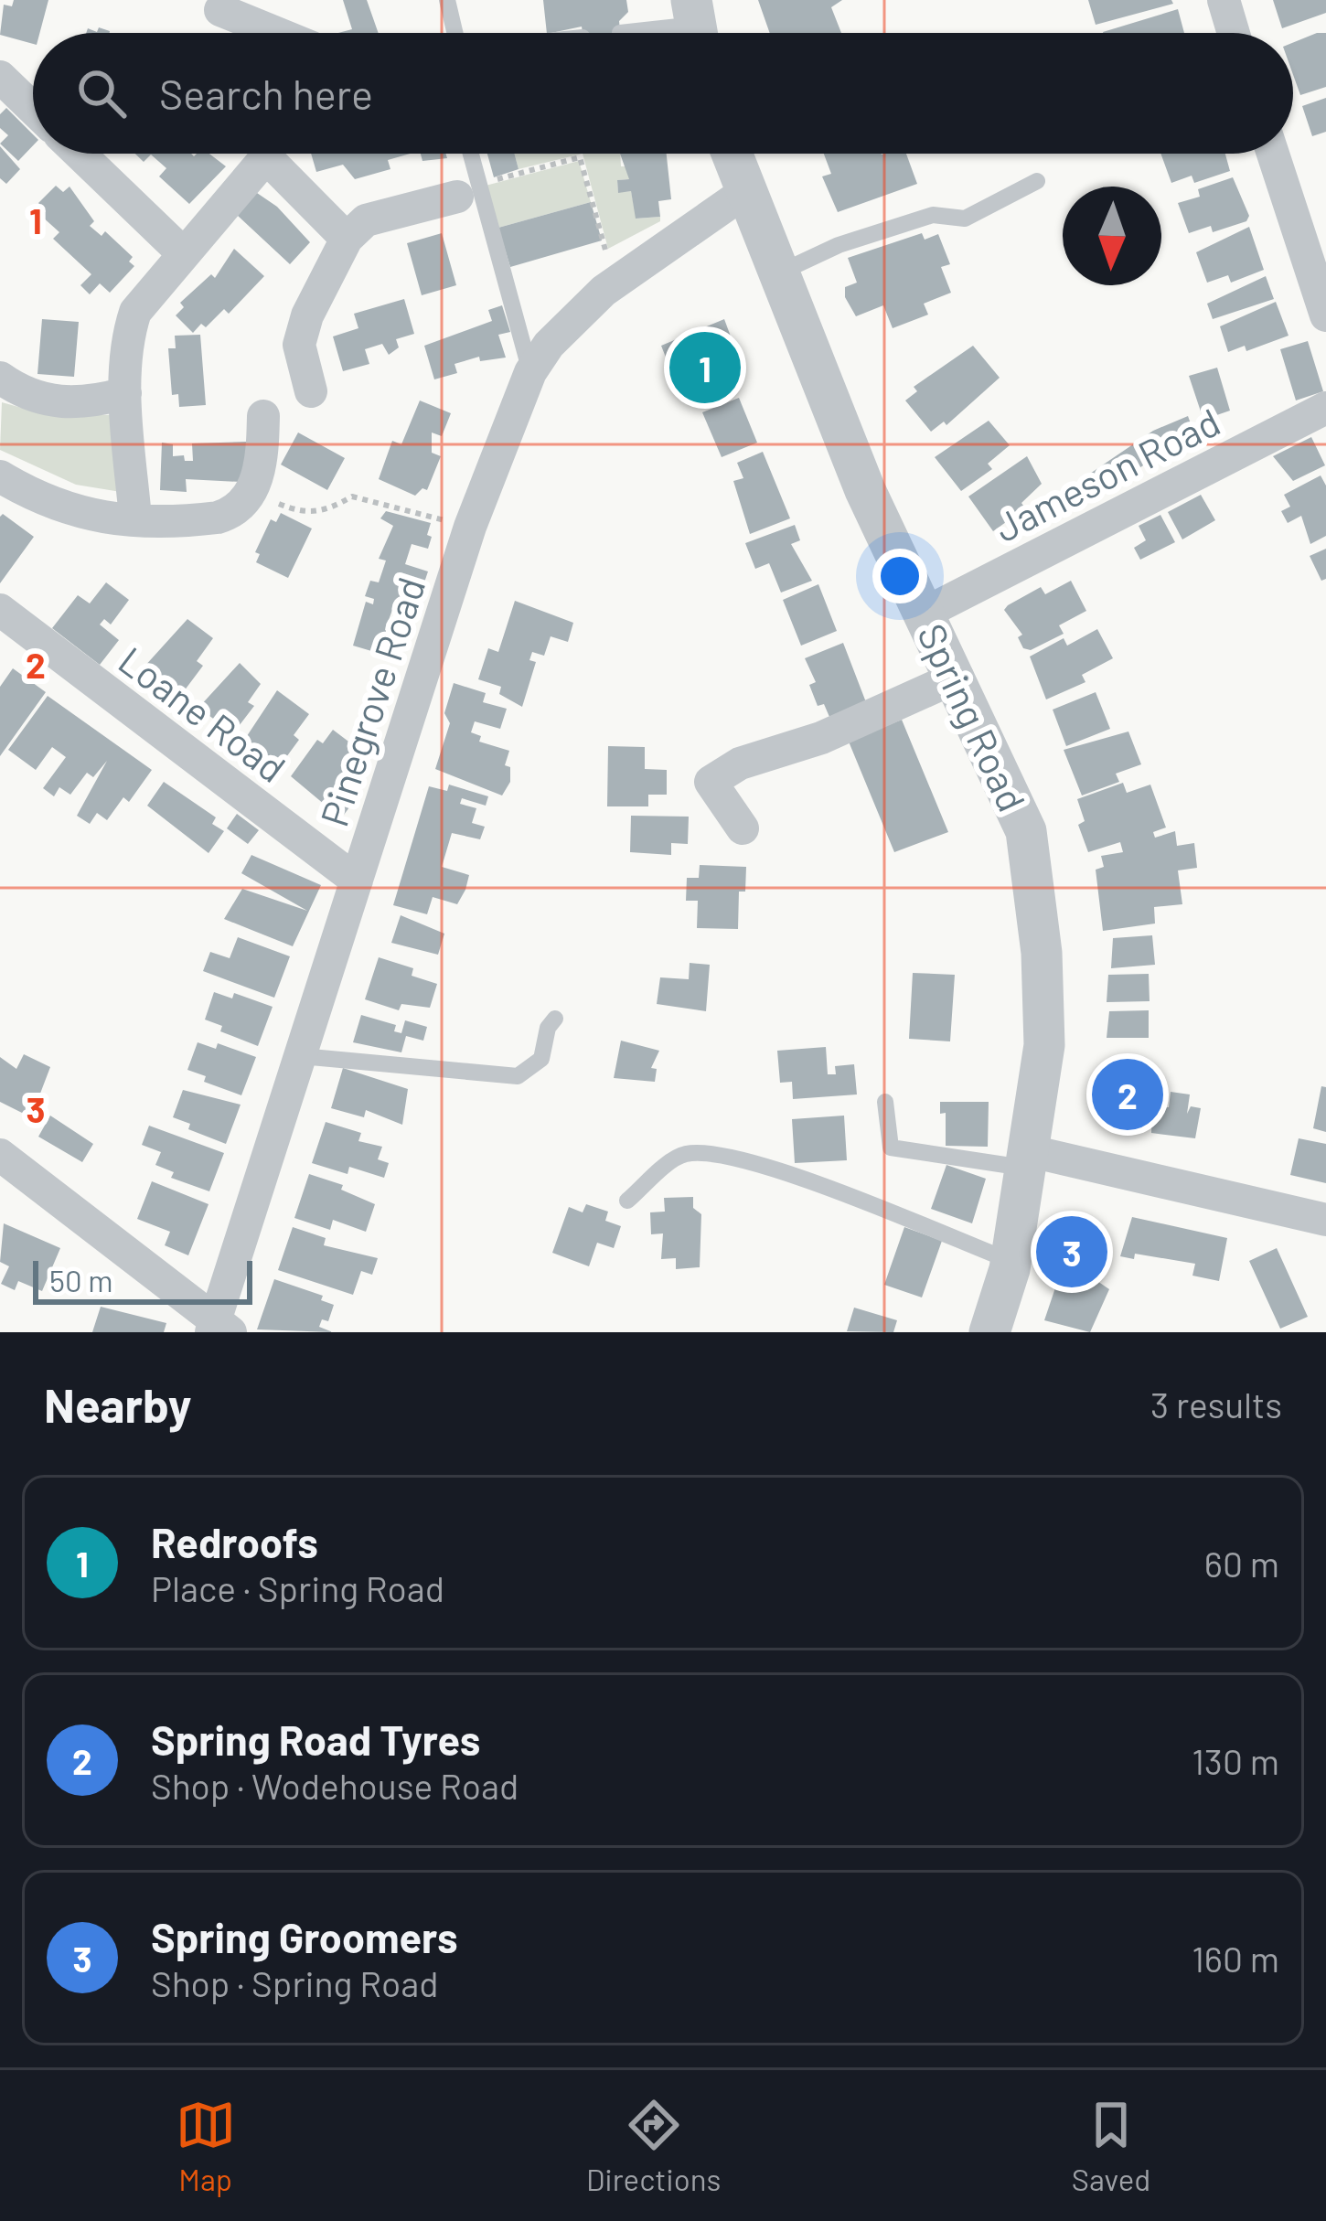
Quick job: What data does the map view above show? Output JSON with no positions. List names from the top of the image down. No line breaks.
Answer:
{"streets":{"street":["Jameson Road","Pinegrove Road","Loane Road","Spring Road"]},"crossings":[["Jameson Road","Spring Road"],["Pinegrove Road","Loane Road"],["Pinegrove Road","Spring Road"]],"scale_bar":"50 m","north":"bottom","page":{"search":"Search here","pins":["1","2","3"],"scale":"50 m","heading":["Nearby","3 results"],"list":[{"mark":"1","name":"Redroofs","note":"Place · Spring Road","value":"60 m"},{"mark":"2","name":"Spring Road Tyres","note":"Shop · Wodehouse Road","value":"130 m"},{"mark":"3","name":"Spring Groomers","note":"Shop · Spring Road","value":"160 m"}],"nav":["Map","Directions","Saved"]},"grid":{"rows":["1","2","3"]}}
